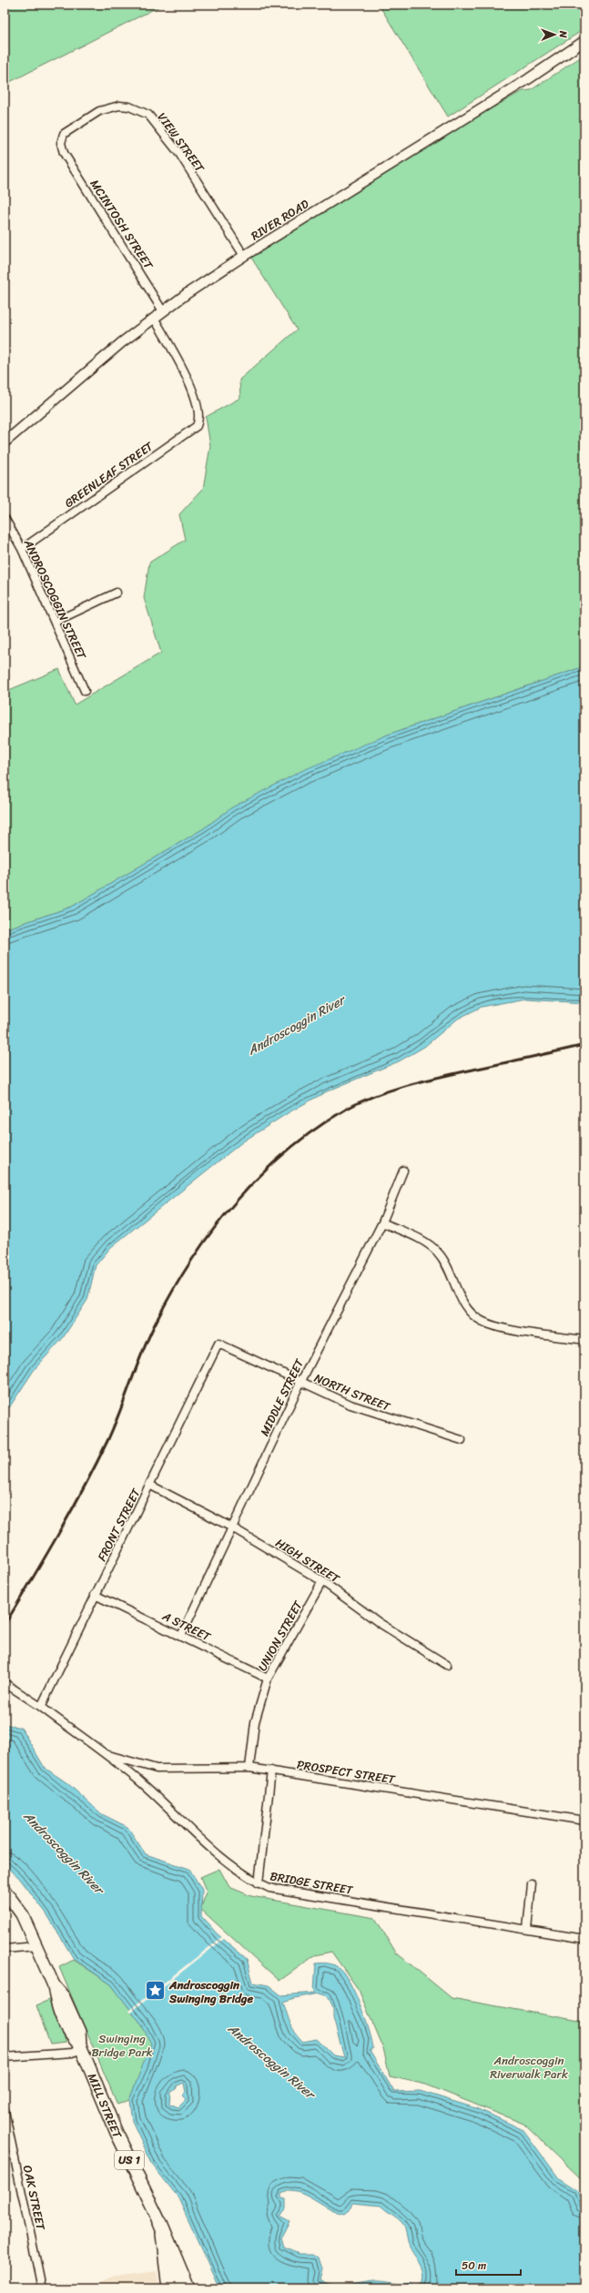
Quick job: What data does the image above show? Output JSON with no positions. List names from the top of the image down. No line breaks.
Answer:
{"streets":{"highway":["MILL STREET","US 1"],"street":["VIEW STREET","RIVER ROAD","MCINTOSH STREET","GREENLEAF STREET","ANDROSCOGGIN STREET","NORTH STREET","MIDDLE STREET","FRONT STREET","HIGH STREET","A STREET","UNION STREET","PROSPECT STREET","BRIDGE STREET","OAK STREET"]},"crossings":[["VIEW STREET","RIVER ROAD"],["VIEW STREET","MCINTOSH STREET"],["RIVER ROAD","MCINTOSH STREET"],["RIVER ROAD","GREENLEAF STREET"],["GREENLEAF STREET","ANDROSCOGGIN STREET"],["NORTH STREET","MIDDLE STREET"],["NORTH STREET","FRONT STREET"],["MIDDLE STREET","HIGH STREET"],["MIDDLE STREET","A STREET"],["FRONT STREET","HIGH STREET"],["FRONT STREET","A STREET"],["FRONT STREET","BRIDGE STREET"],["HIGH STREET","UNION STREET"],["A STREET","UNION STREET"],["UNION STREET","PROSPECT STREET"],["PROSPECT STREET","BRIDGE STREET"],["MILL STREET","US 1"]],"water":["Androscoggin River"],"parks":["Swinging Bridge Park","Androscoggin Riverwalk Park"],"places":{"place":["Androscoggin Swinging Bridge"]},"scale_bar":"50 m","north":"right"}
